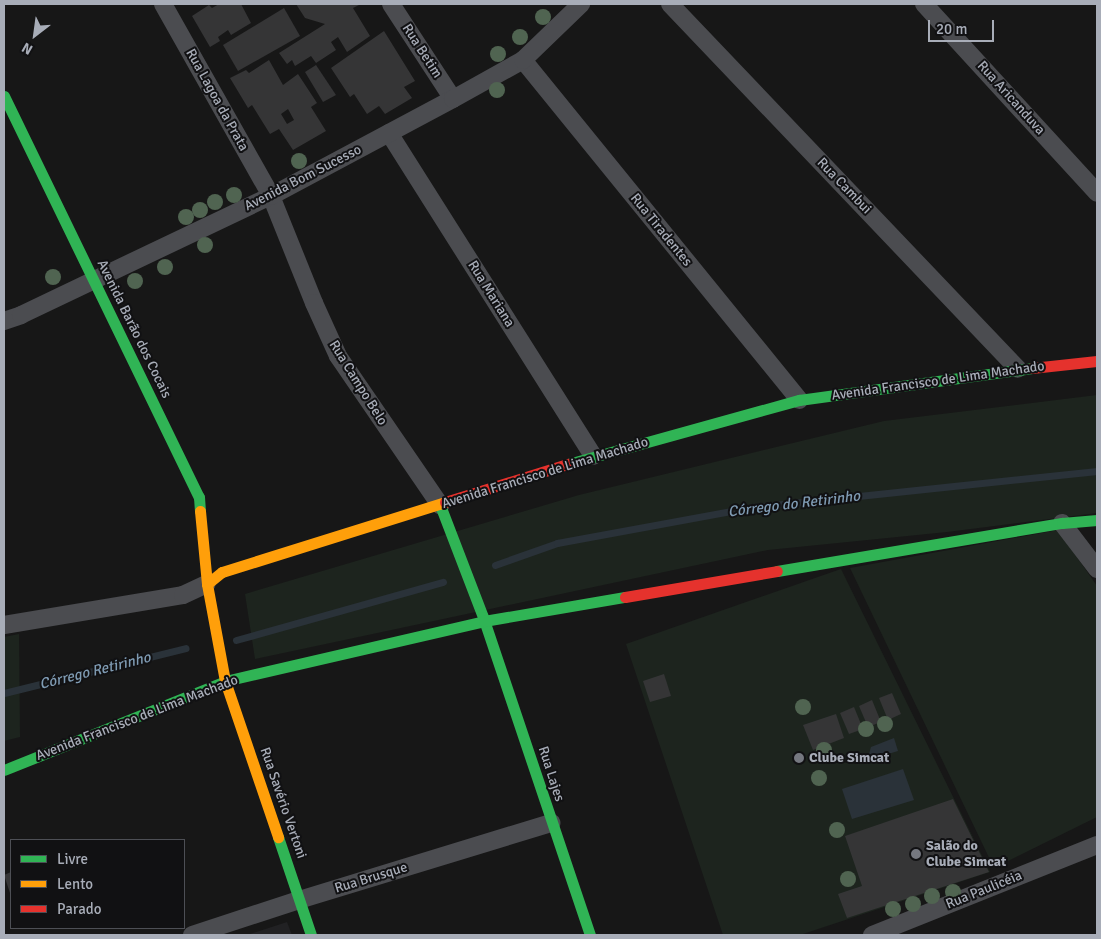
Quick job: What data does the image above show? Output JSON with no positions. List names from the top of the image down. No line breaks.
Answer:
{"streets":{"main road":["Avenida Barão dos Cocais","Avenida Francisco de Lima Machado","Rua Lajes","Rua Savério Vertoni"],"street":["Rua Betim","Rua Aricanduva","Rua Lagoa da Prata","Avenida Bom Sucesso","Rua Cambui","Rua Tiradentes","Rua Mariana","Rua Campo Belo","Rua Brusque","Rua Paulicéia"]},"crossings":[["Rua Betim","Avenida Bom Sucesso"],["Rua Lagoa da Prata","Avenida Bom Sucesso"],["Rua Lagoa da Prata","Rua Campo Belo"],["Avenida Bom Sucesso","Rua Tiradentes"],["Avenida Bom Sucesso","Rua Mariana"],["Avenida Bom Sucesso","Avenida Barão dos Cocais"],["Avenida Bom Sucesso","Rua Campo Belo"],["Rua Cambui","Avenida Francisco de Lima Machado"],["Rua Tiradentes","Avenida Francisco de Lima Machado"],["Rua Mariana","Avenida Francisco de Lima Machado"],["Avenida Barão dos Cocais","Avenida Francisco de Lima Machado"],["Avenida Barão dos Cocais","Rua Savério Vertoni"],["Avenida Francisco de Lima Machado","Rua Campo Belo"],["Avenida Francisco de Lima Machado","Rua Lajes"],["Avenida Francisco de Lima Machado","Rua Savério Vertoni"],["Rua Campo Belo","Rua Lajes"],["Rua Lajes","Rua Brusque"],["Rua Savério Vertoni","Rua Brusque"]],"water":["Córrego do Retirinho","Córrego Retirinho"],"places":["Clube Simcat","Salão do Clube Simcat"],"legend":["Livre","Lento","Parado"],"scale_bar":"20 m","north":"bottom left"}
